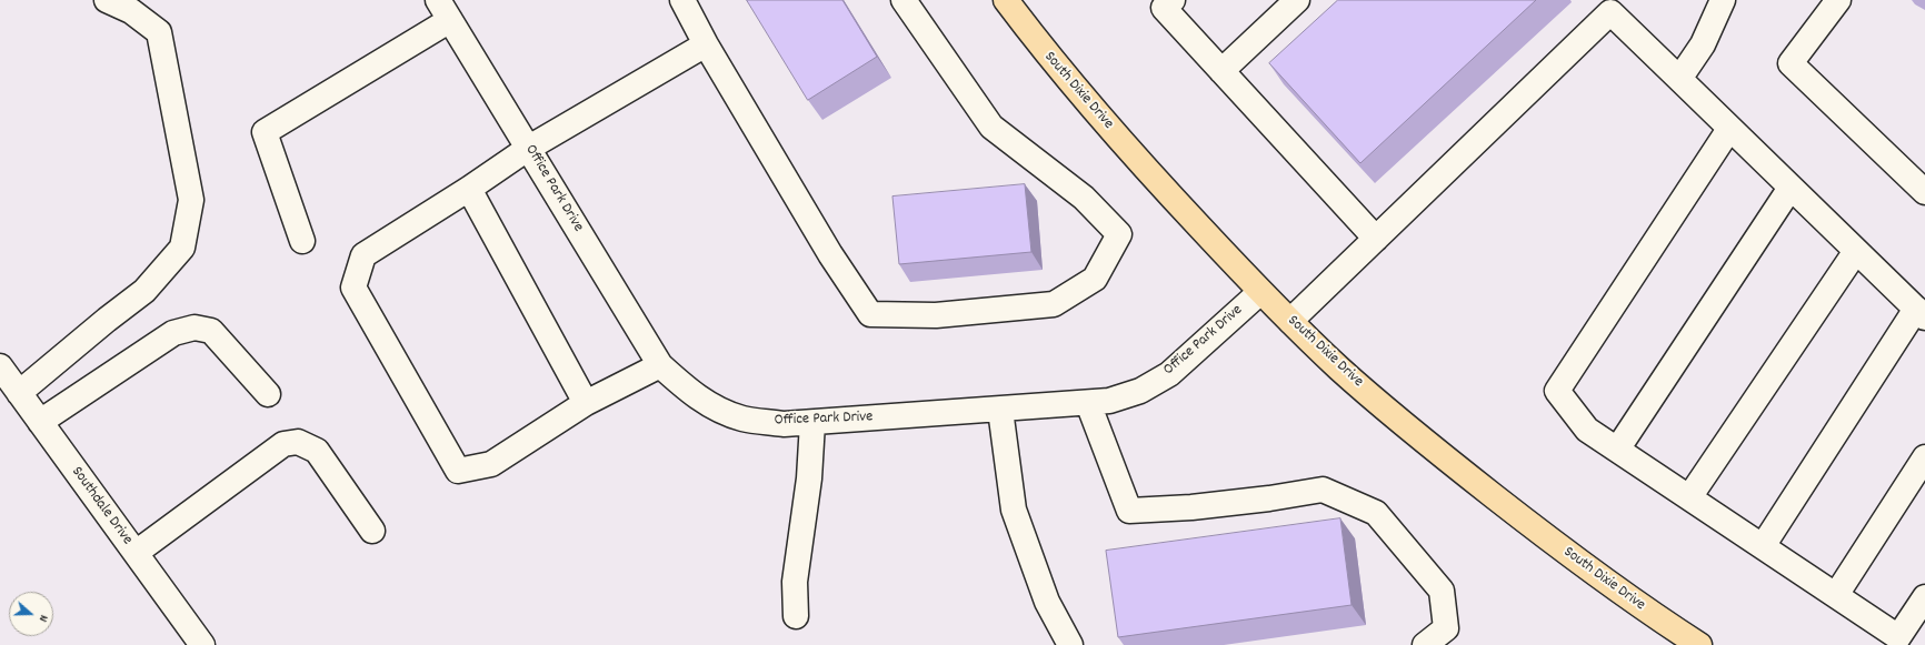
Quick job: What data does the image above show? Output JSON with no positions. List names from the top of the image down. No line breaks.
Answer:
{"streets":{"main road":["South Dixie Drive"],"street":["Office Park Drive","Southdale Drive"]},"crossings":[["South Dixie Drive","Office Park Drive"]],"north":"right"}
